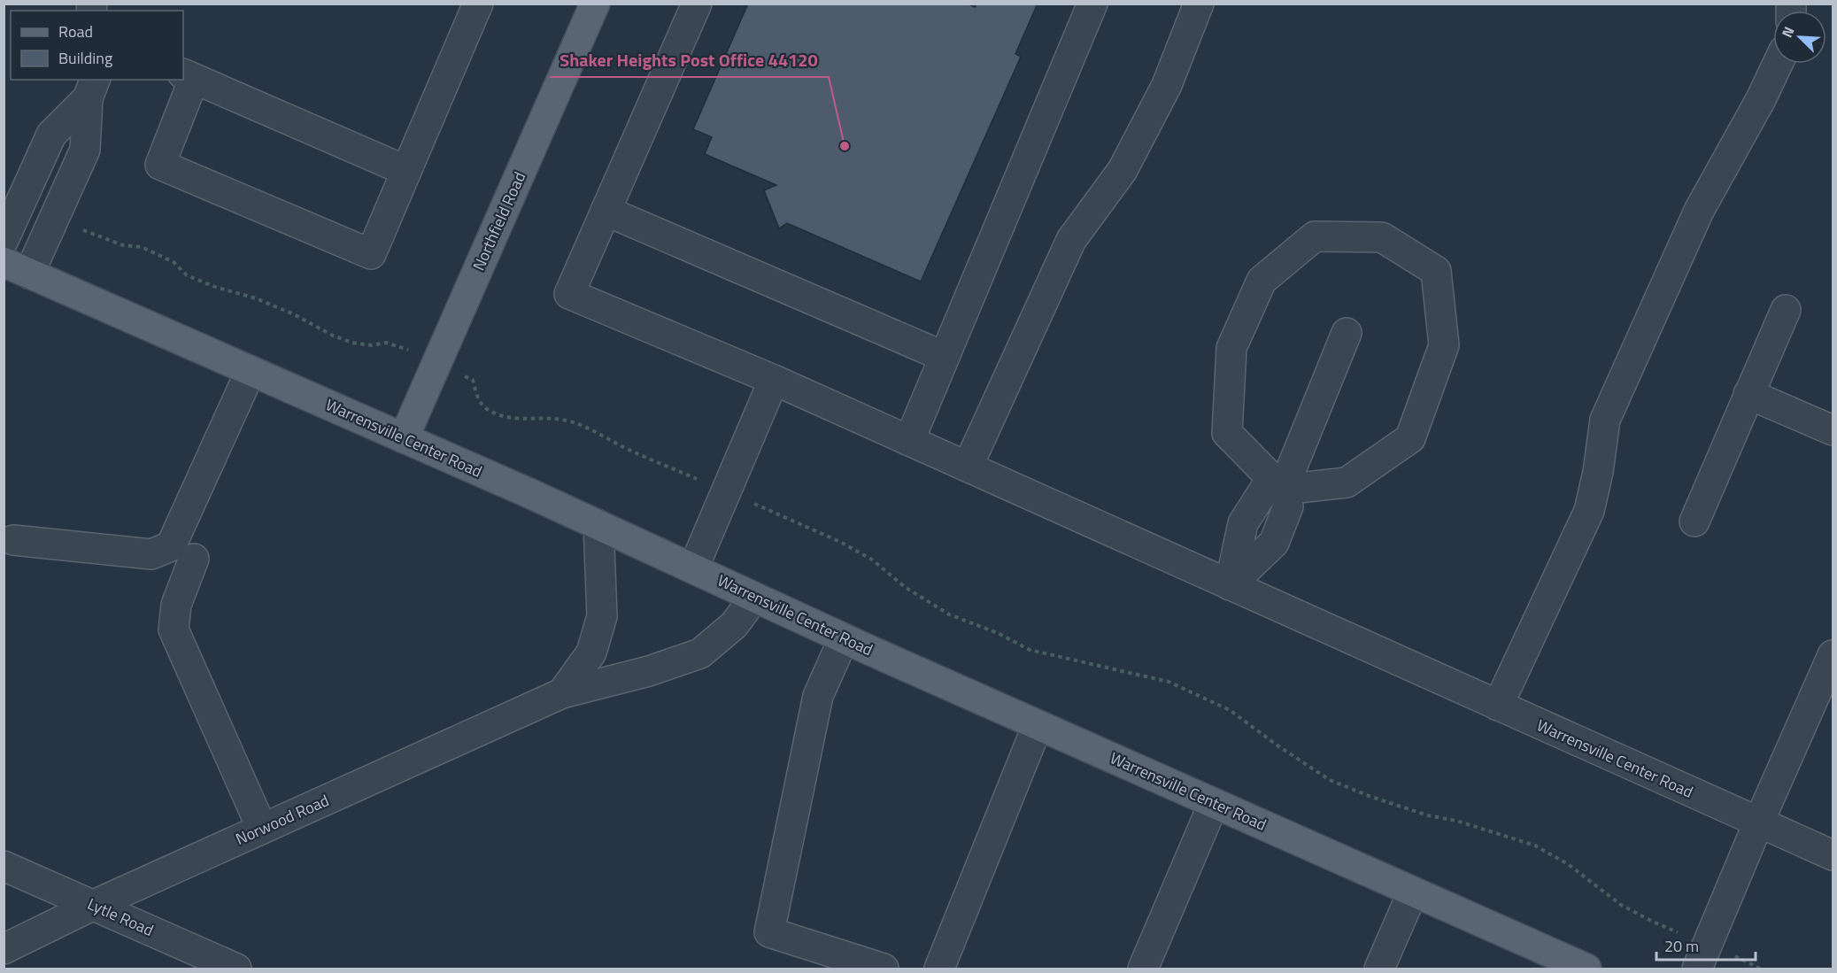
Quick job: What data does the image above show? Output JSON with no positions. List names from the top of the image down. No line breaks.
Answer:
{"streets":{"main road":["Northfield Road","Warrensville Center Road"],"street":["Norwood Road","Lytle Road"]},"crossings":[["Northfield Road","Warrensville Center Road"],["Warrensville Center Road","Norwood Road"],["Norwood Road","Lytle Road"]],"places":["Shaker Heights Post Office 44120"],"legend":["Road","Building"],"scale_bar":"20 m","north":"top left"}
